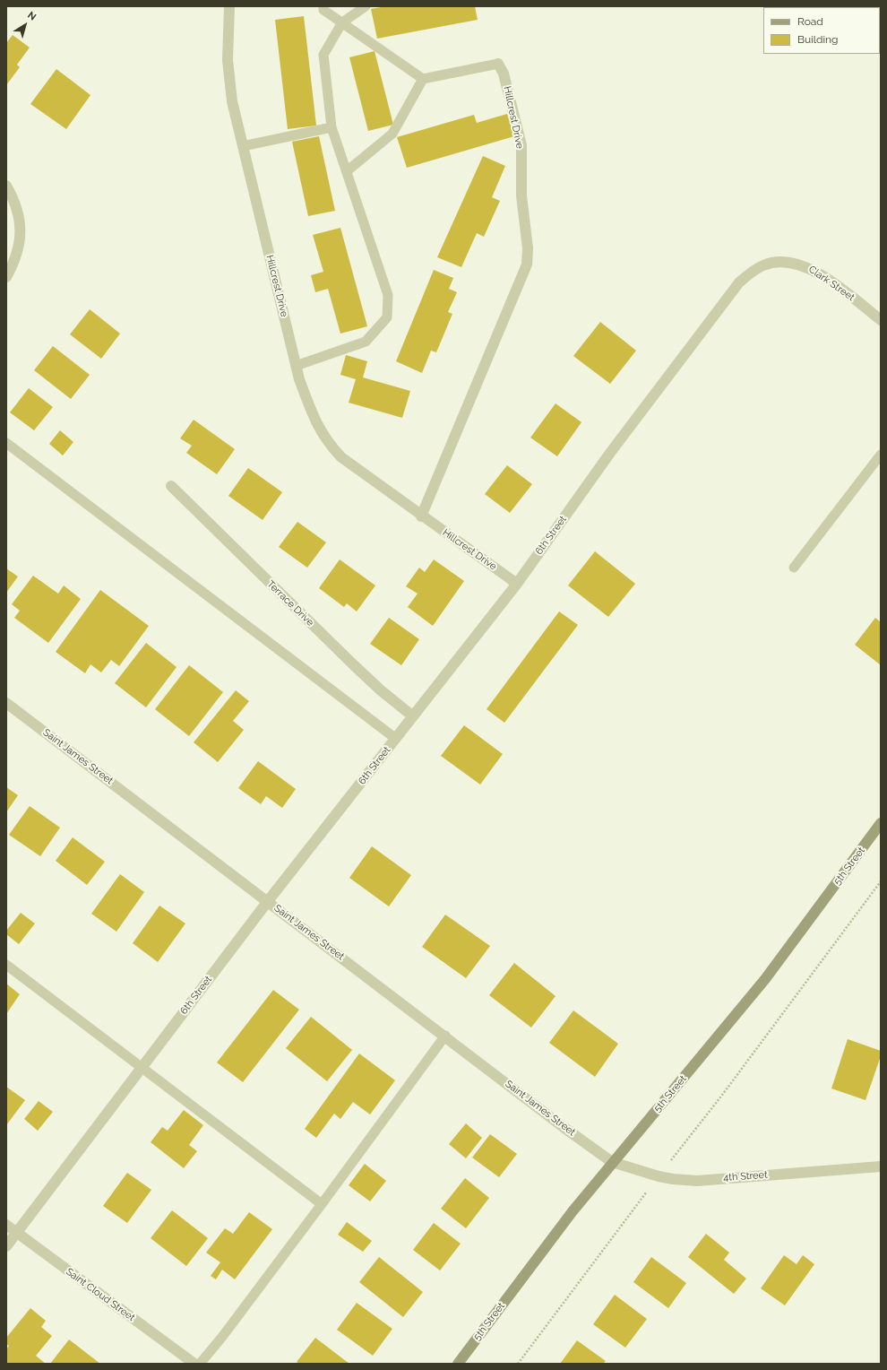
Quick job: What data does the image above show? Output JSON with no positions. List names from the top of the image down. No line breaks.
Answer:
{"streets":{"main road":["5th Street"],"street":["Hillcrest Drive","Clark Street","6th Street","Terrace Drive","Saint James Street","4th Street","Saint Cloud Street"]},"crossings":[["Hillcrest Drive","6th Street"],["Clark Street","6th Street"],["6th Street","Terrace Drive"],["6th Street","Saint James Street"],["6th Street","Saint Cloud Street"],["Saint James Street","5th Street"],["Saint James Street","4th Street"],["5th Street","4th Street"]],"legend":["Road","Building"],"north":"top right"}
